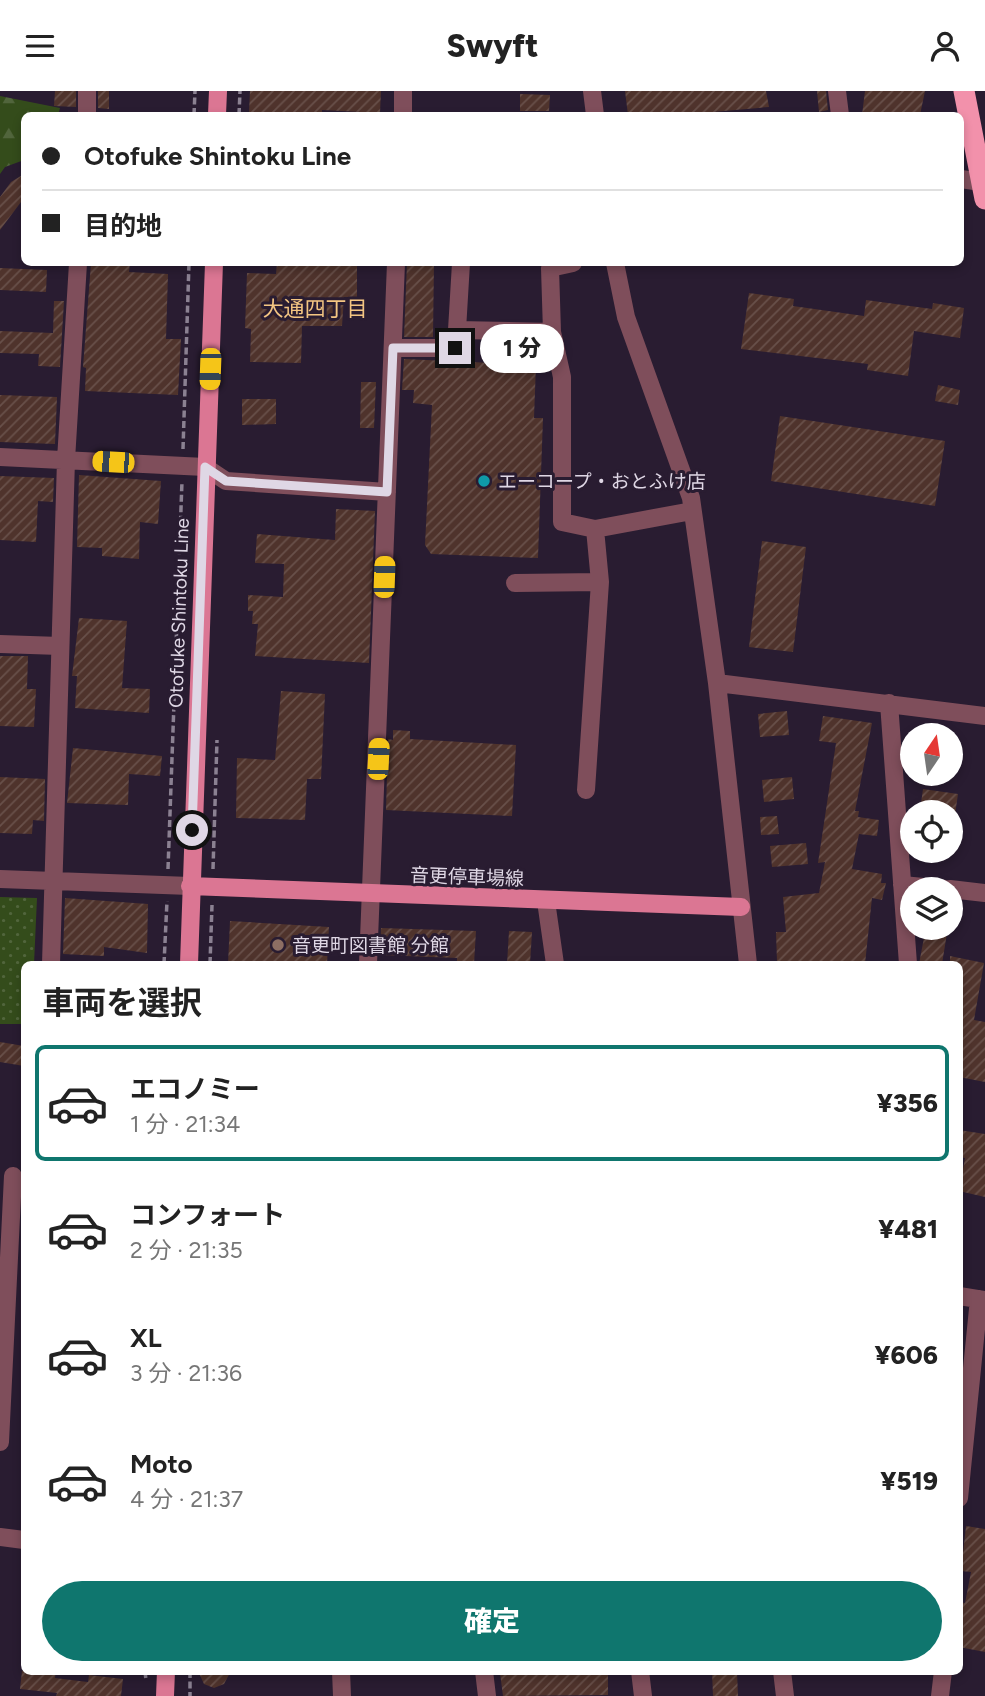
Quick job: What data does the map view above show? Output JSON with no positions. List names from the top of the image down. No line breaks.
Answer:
{"streets":{"main road":["Otofuke Shintoku Line","音更停車場線"]},"crossings":[["Otofuke Shintoku Line","音更停車場線"]],"districts":["大通四丁目"],"places":["エーコープ・おとふけ店","音更町図書館 分館"],"north":"top","page":{"header":"Swyft","banner":["Otofuke Shintoku Line","目的地"],"bubble":"1 分","heading":"車両を選択","list":[{"name":"エコノミー","note":"1 分 · 21:34","value":"¥356"},{"name":"コンフォート","note":"2 分 · 21:35","value":"¥481"},{"name":"XL","note":"3 分 · 21:36","value":"¥606"},{"name":"Moto","note":"4 分 · 21:37","value":"¥519"}],"buttons":"確定"}}
